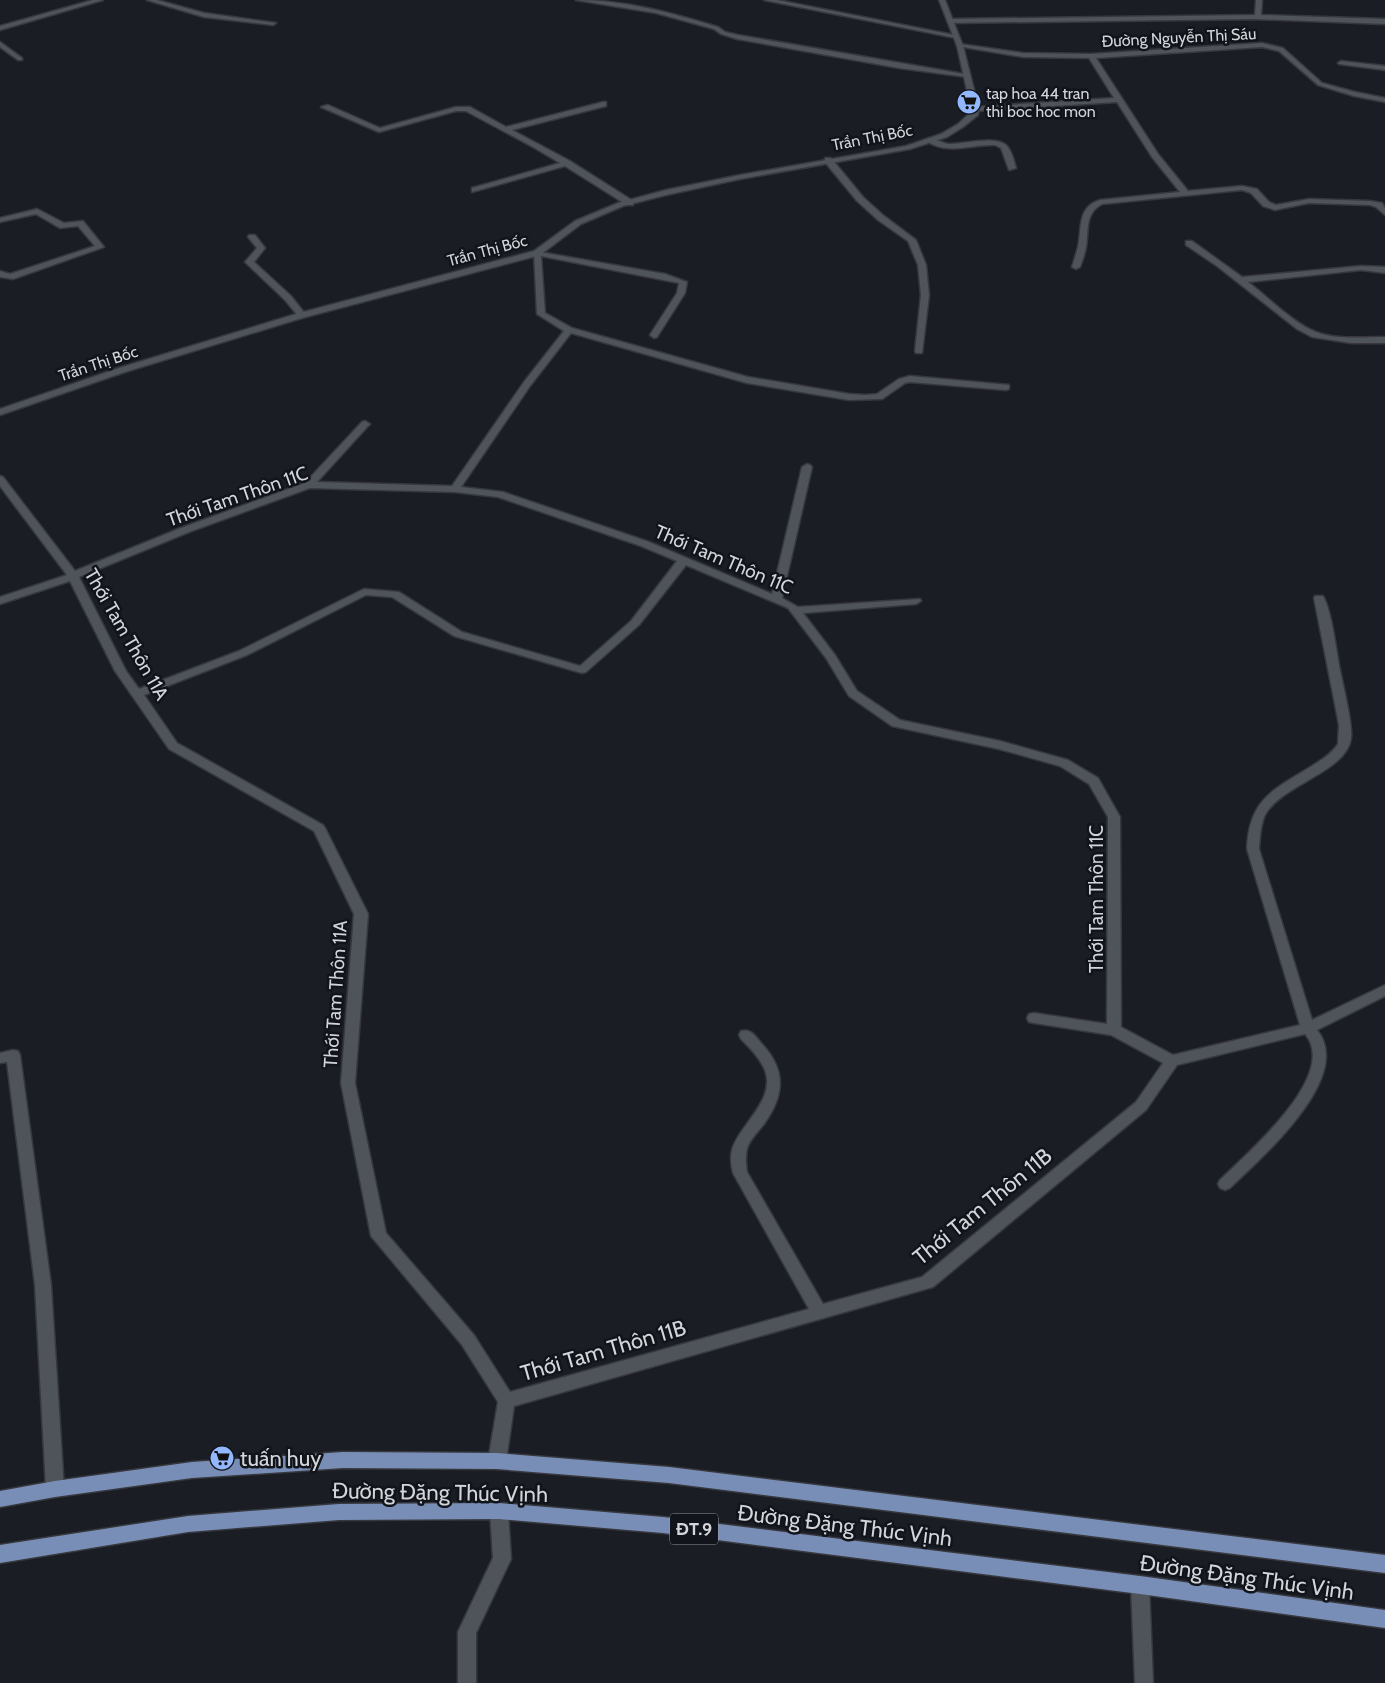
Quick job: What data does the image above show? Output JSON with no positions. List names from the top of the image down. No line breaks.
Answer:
{"streets":{"main road":["Đường Đặng Thúc Vịnh","ĐT.9"],"street":["Đường Nguyễn Thị Sáu","Trần Thị Bốc","Thới Tam Thôn 11C","Thới Tam Thôn 11A","Thới Tam Thôn 11B"]},"crossings":[["Thới Tam Thôn 11C","Thới Tam Thôn 11A"],["Thới Tam Thôn 11A","Thới Tam Thôn 11B"]],"places":{"supermarket":["tap hoa 44 tran thi boc hoc mon","tuấn huy"]}}
